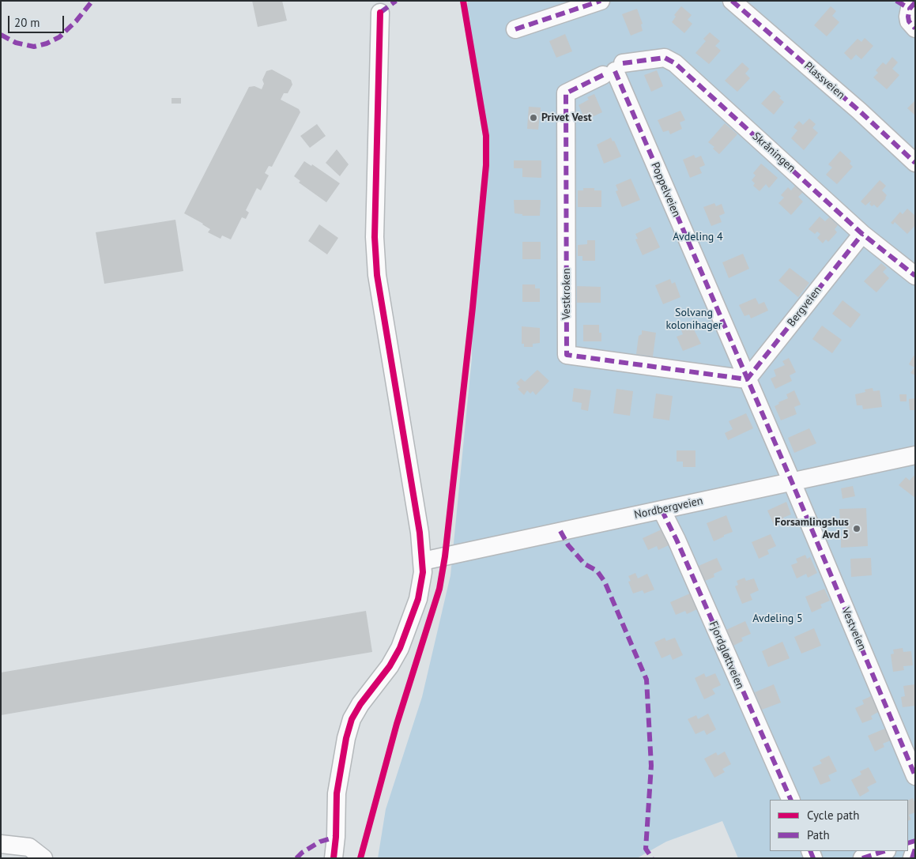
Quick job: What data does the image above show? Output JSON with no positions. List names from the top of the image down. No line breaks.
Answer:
{"streets":{"street":["Plassveien","Skråningen","Poppelveien","Vestkroken","Bergveien","Nordbergveien","Vestveien","Fjordgløttveien"]},"crossings":[["Skråningen","Poppelveien"],["Skråningen","Vestkroken"],["Skråningen","Bergveien"],["Poppelveien","Vestkroken"],["Poppelveien","Bergveien"],["Poppelveien","Nordbergveien"],["Poppelveien","Vestveien"],["Vestkroken","Bergveien"],["Nordbergveien","Vestveien"],["Nordbergveien","Fjordgløttveien"]],"parks":["Avdeling 4","Solvang kolonihager","Avdeling 5"],"places":["Privet Vest","Forsamlingshus Avd 5"],"legend":["Cycle path","Path"],"scale_bar":"20 m"}
